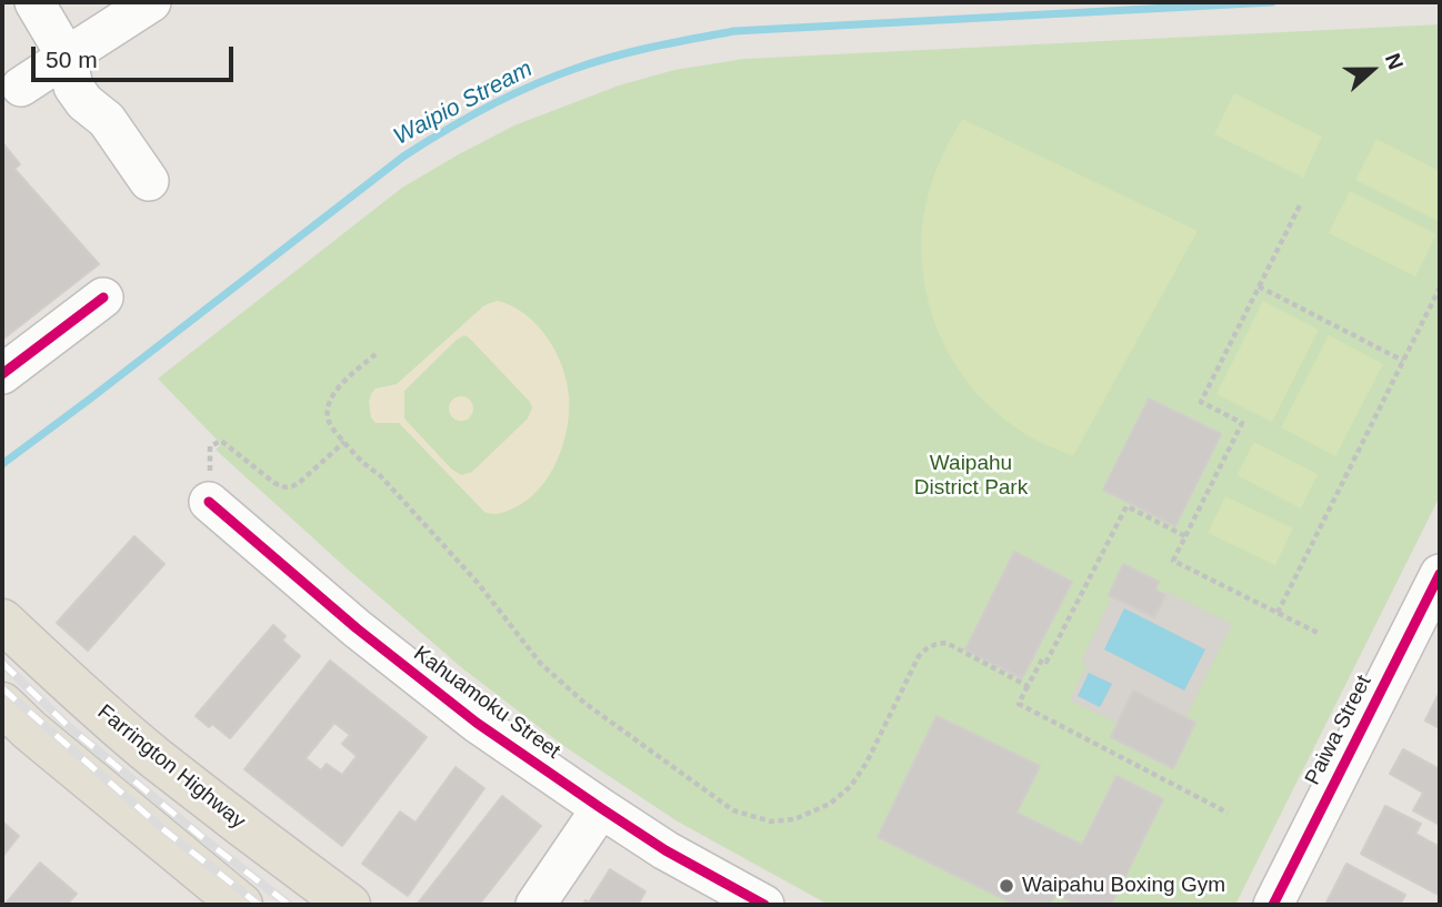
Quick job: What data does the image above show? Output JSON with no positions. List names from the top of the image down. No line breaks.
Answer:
{"streets":{"main road":["Farrington Highway"],"street":["Kahuamoku Street","Paiwa Street"]},"water":["Waipio Stream"],"parks":["Waipahu District Park"],"places":["Waipahu Boxing Gym"],"scale_bar":"50 m","north":"right"}
